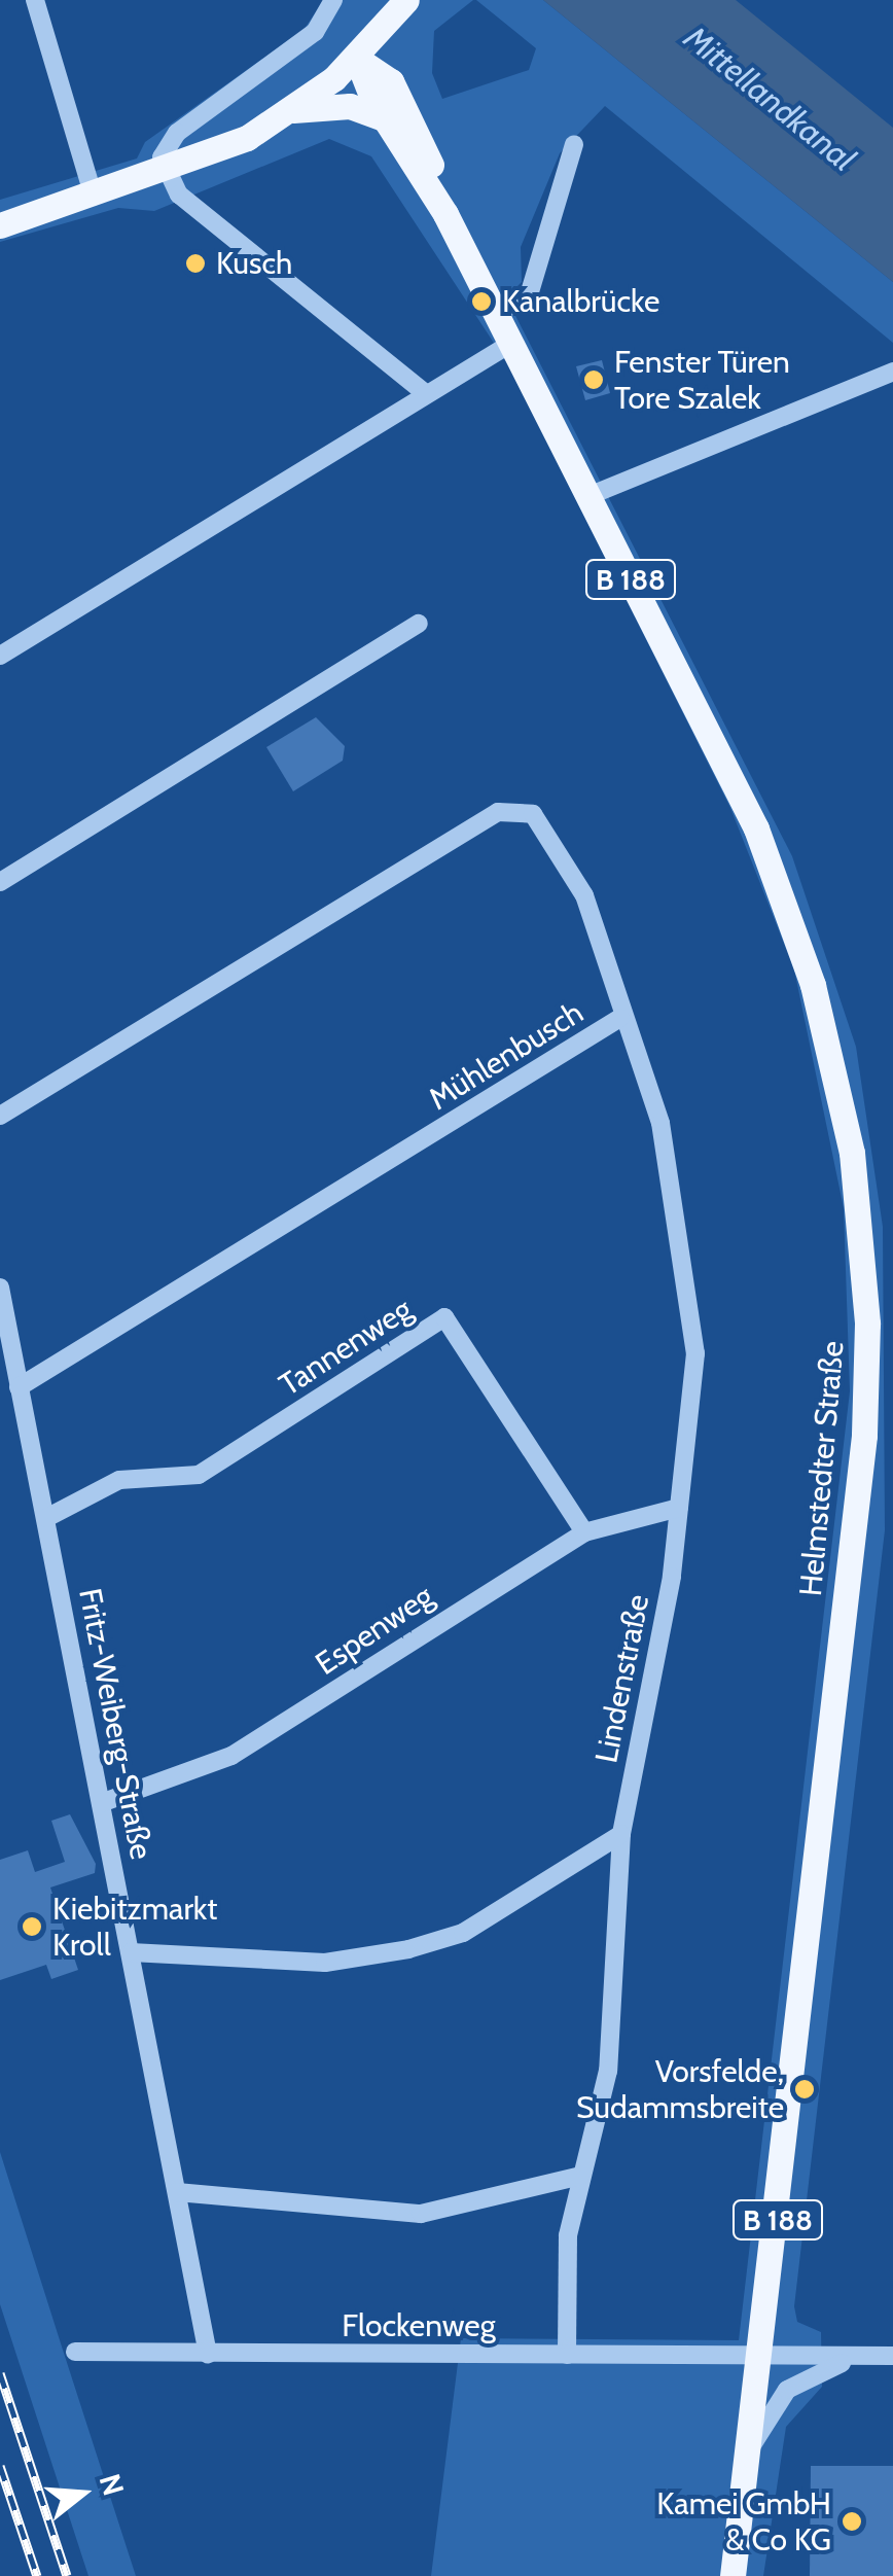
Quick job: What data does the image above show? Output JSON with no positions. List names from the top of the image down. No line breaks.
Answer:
{"streets":{"main road":["B 188","Helmstedter Straße"],"street":["Mühlenbusch","Tannenweg","Espenweg","Lindenstraße","Fritz-Weiberg-Straße","Flockenweg"]},"crossings":[["B 188","Helmstedter Straße"],["Mühlenbusch","Lindenstraße"],["Mühlenbusch","Fritz-Weiberg-Straße"],["Tannenweg","Espenweg"],["Tannenweg","Fritz-Weiberg-Straße"],["Helmstedter Straße","Flockenweg"],["Espenweg","Lindenstraße"],["Espenweg","Fritz-Weiberg-Straße"],["Lindenstraße","Flockenweg"],["Fritz-Weiberg-Straße","Flockenweg"]],"water":["Mittellandkanal"],"places":["Kusch","Kanalbrücke","Fenster Türen Tore Szalek","Kiebitzmarkt Kroll","Vorsfelde, Sudammsbreite","Kamei GmbH & Co KG"],"north":"right"}
